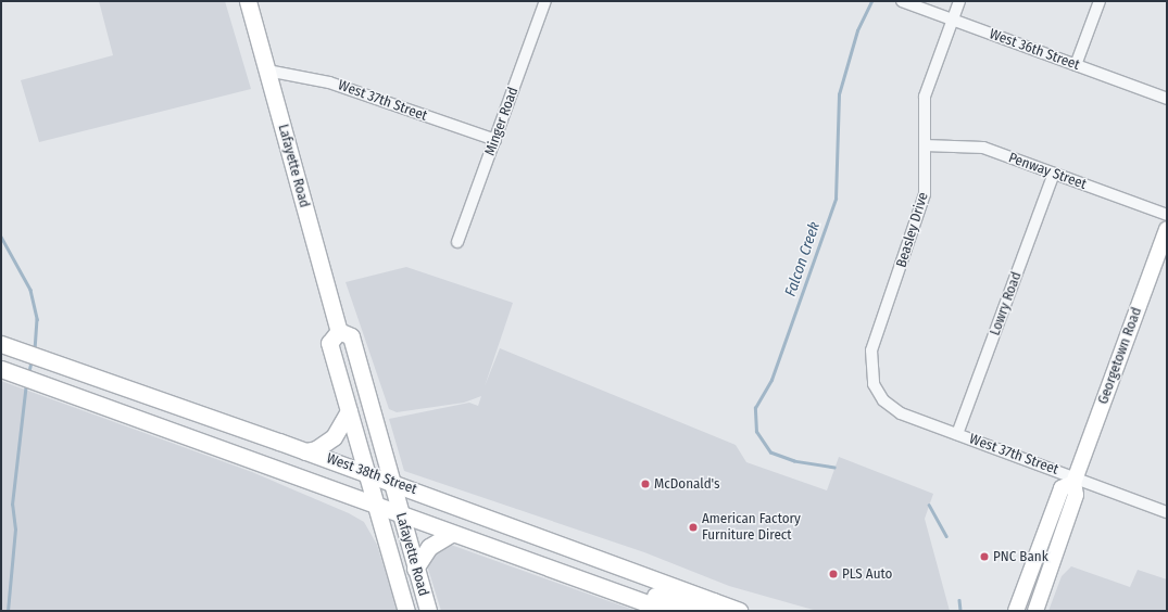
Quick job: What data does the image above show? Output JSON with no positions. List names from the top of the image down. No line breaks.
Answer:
{"streets":{"main road":["Lafayette Road","Georgetown Road","West 38th Street"],"street":["West 36th Street","West 37th Street","Minger Road","Penway Street","Beasley Drive","Lowry Road"]},"crossings":[["West 36th Street","Beasley Drive"],["West 37th Street","Minger Road"],["West 37th Street","Lafayette Road"],["West 37th Street","Beasley Drive"],["West 37th Street","Lowry Road"],["West 37th Street","Georgetown Road"],["Lafayette Road","West 38th Street"],["Penway Street","Beasley Drive"],["Penway Street","Lowry Road"]],"water":["Falcon Creek"],"places":["McDonald's","American Factory Furniture Direct","PNC Bank","PLS Auto"]}
